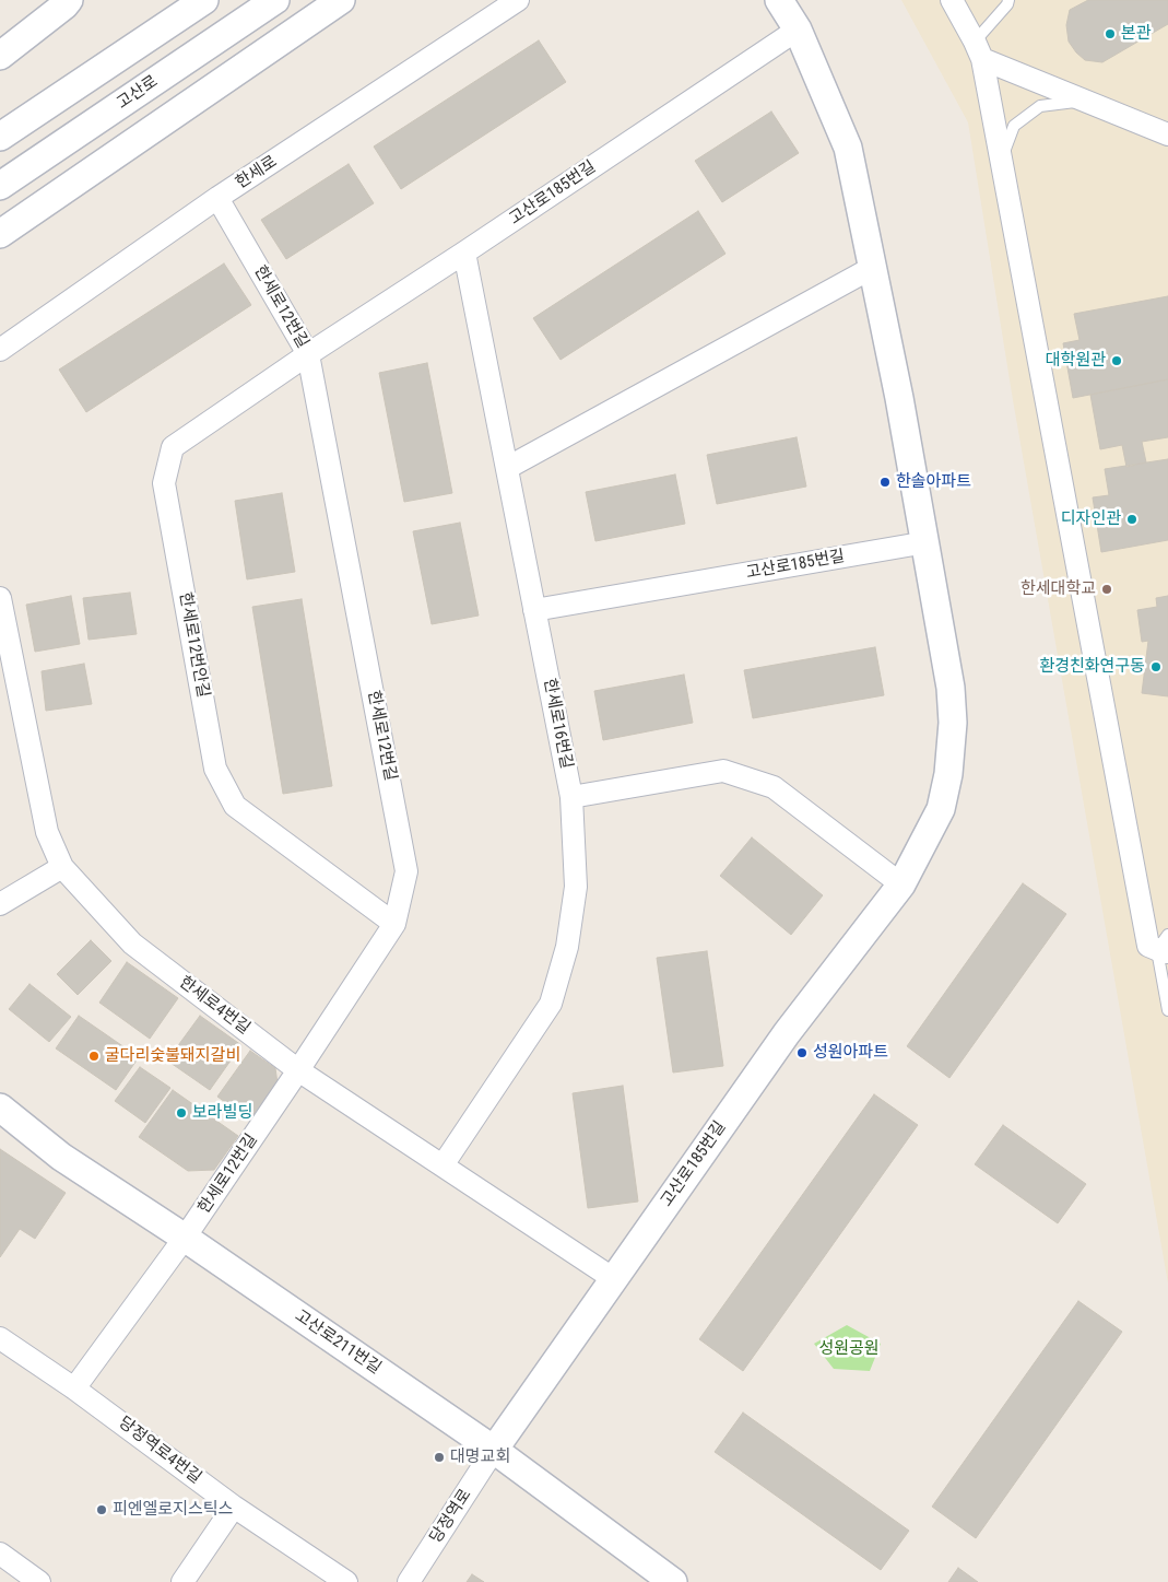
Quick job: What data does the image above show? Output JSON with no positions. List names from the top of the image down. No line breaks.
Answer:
{"streets":{"street":["고산로","한세로","고산로185번길","한세로12번길","한세로12번안길","한세로16번길","한세로4번길","고산로211번길","당정역로4번길","당정역로"]},"crossings":[["한세로","한세로12번길"],["고산로185번길","한세로12번길"],["고산로185번길","한세로12번안길"],["고산로185번길","한세로16번길"],["고산로185번길","한세로4번길"],["고산로185번길","고산로211번길"],["고산로185번길","당정역로"],["한세로12번길","한세로12번안길"],["한세로12번길","한세로4번길"],["한세로12번길","고산로211번길"],["한세로12번길","당정역로4번길"],["한세로16번길","한세로4번길"],["고산로211번길","당정역로"]],"parks":["성원공원"],"places":["본관","대학원관","한솔아파트","디자인관","한세대학교","환경친화연구동","성원아파트","굴다리숯불돼지갈비","보라빌딩","대명교회","피엔엘로지스틱스"]}
